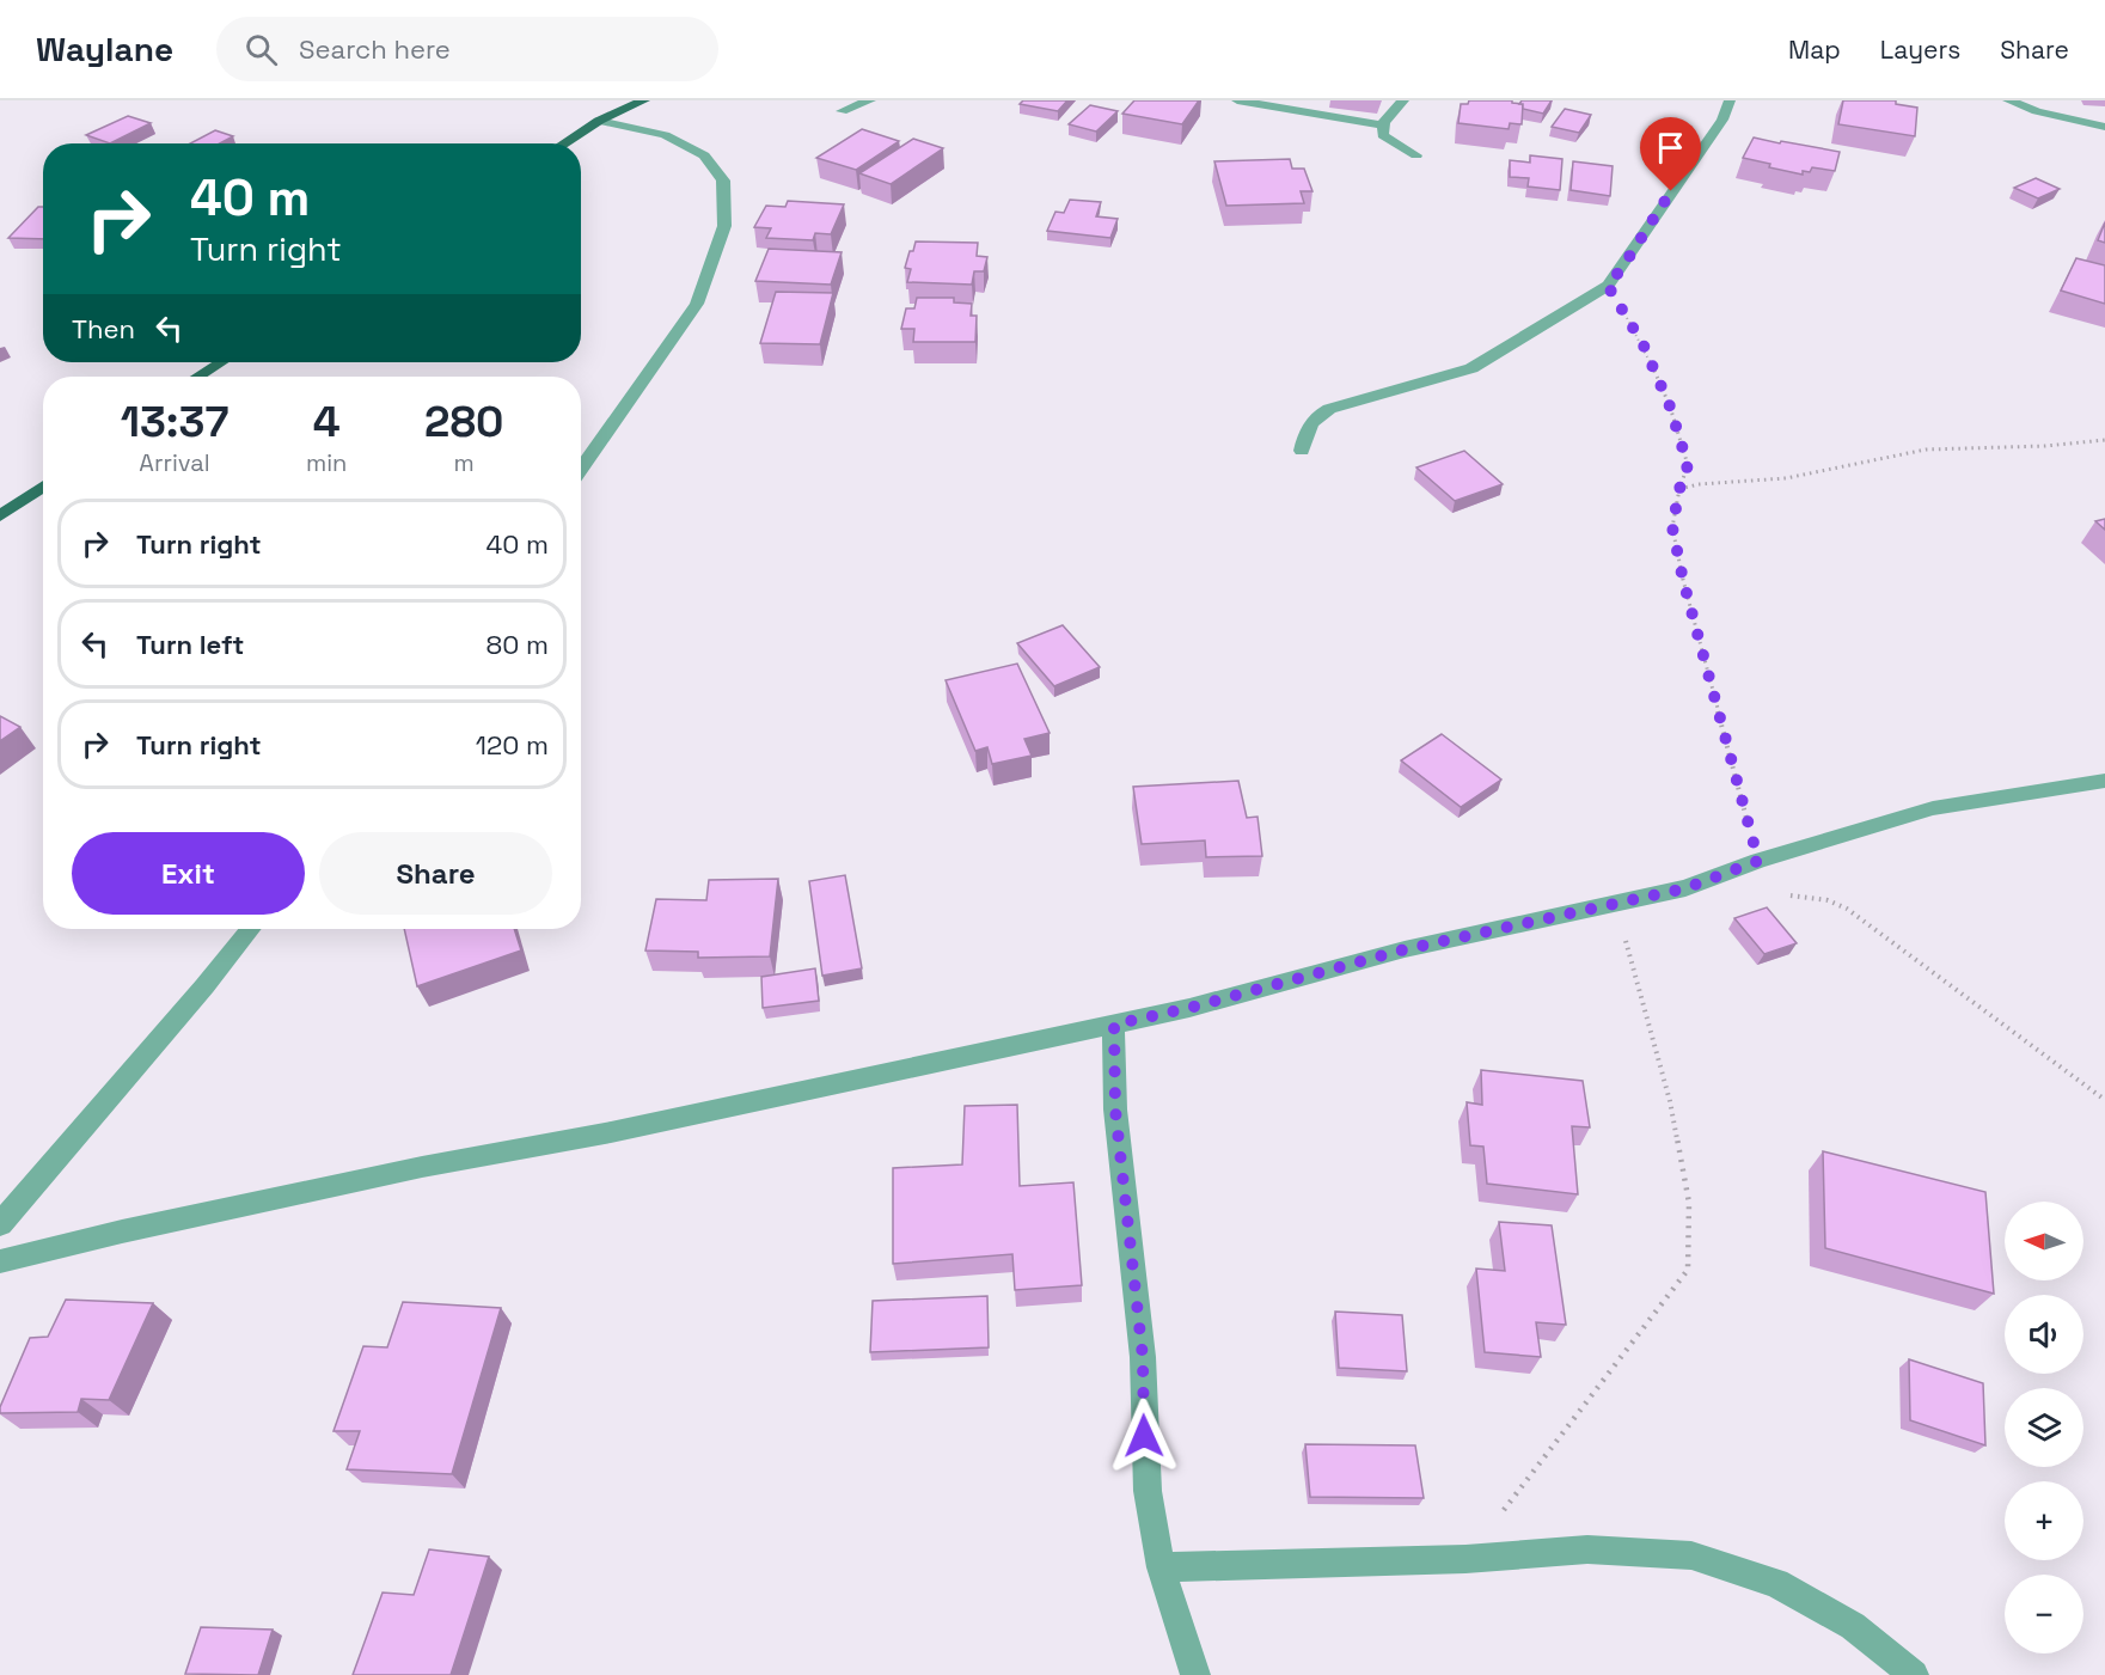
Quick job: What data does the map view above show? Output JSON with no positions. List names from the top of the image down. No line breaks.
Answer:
{"north":"left","page":{"header":"Waylane","search":"Search here","nav":["Map","Layers","Share"],"turn":["40 m","Turn right"],"then":"Then","eta":["13:37","Arrival","4","min","280","m"],"list":[{"name":"Turn right","value":"40 m"},{"name":"Turn left","value":"80 m"},{"name":"Turn right","value":"120 m"}],"buttons":["Exit","Share"],"map_buttons":["+","−"]}}
